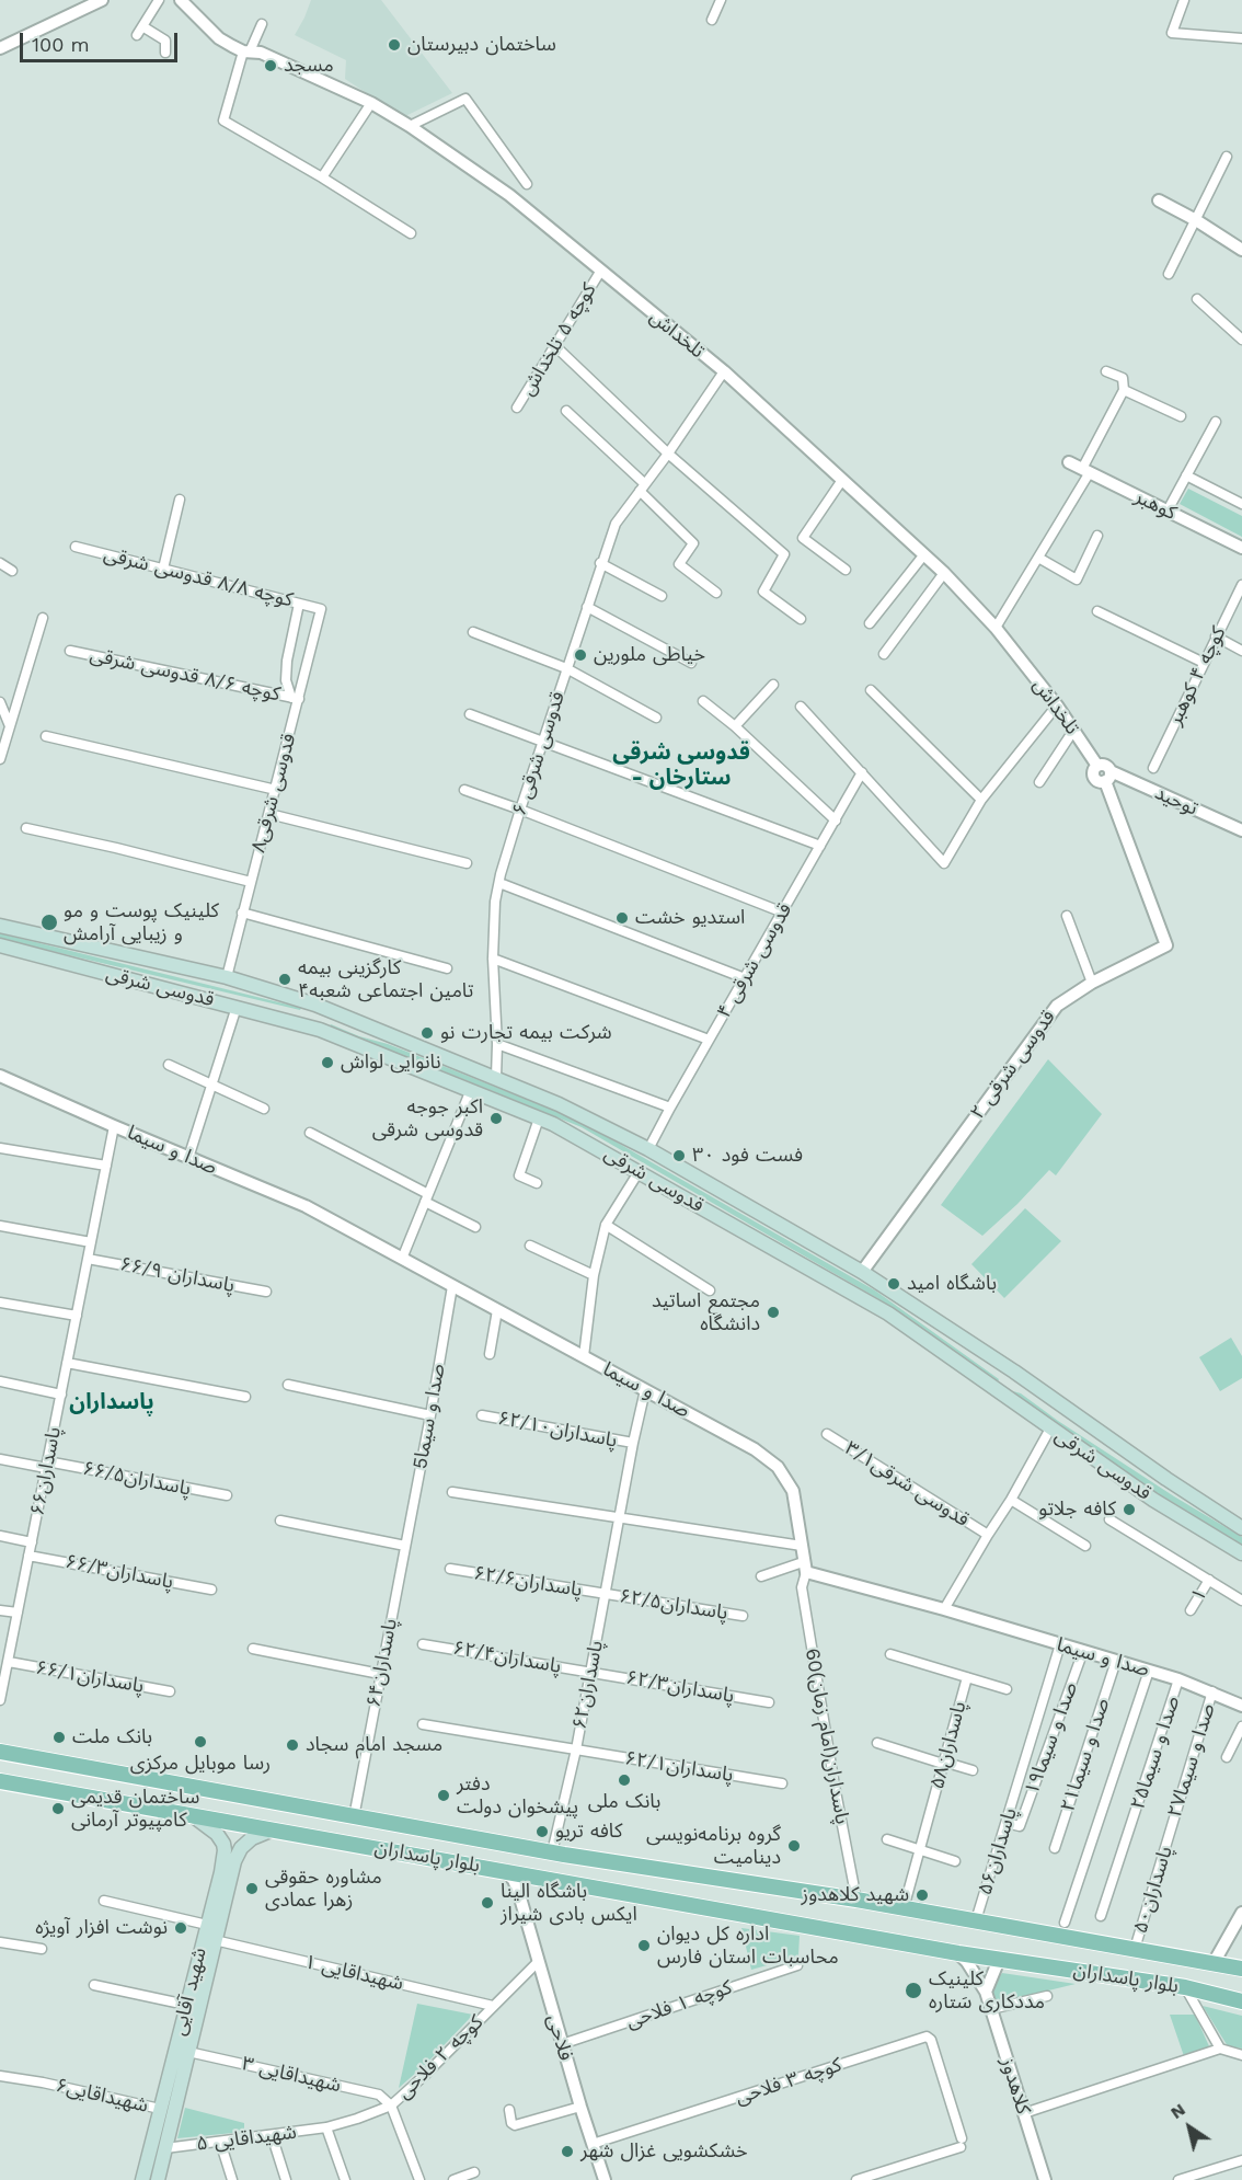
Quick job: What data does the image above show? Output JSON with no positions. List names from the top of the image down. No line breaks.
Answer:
{"streets":{"main road":["قدوسی شرقی","بلوار پاسداران","شهید آقایی"],"street":["تلخداش","کوچه ۵ تلخداش","کوهبر","کوچه ۸/۸ قدوسی شرقی","کوچه ۸/۶ قدوسی شرقی","کوچه ۴ کوهبر","قدوسی شرقی ۶","قدوسی شرقی۸","توحید","قدوسی شرقی ۴","قدوسی شرقی ۲","صدا و سیما","پاسداران ۶۶/۹","5صدا و سیما","پاسداران۶۲/۱۰","پاسداران۶۶","پاسداران۶۶/۵","قدوسی شرقی۳/۱","پاسداران۶۶/۳","پاسداران۶۲/۶","۱","پاسداران۶۲/۵","پاسداران۶۲/۴","پاسداران۶۴","پاسداران۶۶/۱","پاسداران۶۲","پاسداران۶۲/۳","60پاسداران(امام زمان)","صدا و سیما۱۹","پاسداران۵۸","صدا و سیما۲۵","صدا و سیما۲۱","صدا و سیما۲۷","پاسداران۶۲/۱","پاسداران۵۶","پاسداران۵۰","۱ شهیداقایی","کوچه ۱ فلاحی","فلاحی","کوچه ۲ فلاحی","۳ شهیداقایی","کوچه ۳ فلاحی","کلاهدوز","شهیداقایی۶","۵ شهیداقایی"]},"crossings":[["تلخداش","کوچه ۵ تلخداش"],["تلخداش","قدوسی شرقی ۶"],["تلخداش","توحید"],["کوچه ۸/۸ قدوسی شرقی","قدوسی شرقی۸"],["کوچه ۸/۶ قدوسی شرقی","قدوسی شرقی۸"],["قدوسی شرقی ۶","قدوسی شرقی"],["قدوسی شرقی۸","قدوسی شرقی"],["توحید","قدوسی شرقی ۲"],["قدوسی شرقی ۴","قدوسی شرقی"],["قدوسی شرقی","قدوسی شرقی ۲"],["صدا و سیما","5صدا و سیما"],["صدا و سیما","پاسداران۶۶"],["صدا و سیما","پاسداران۶۲"],["صدا و سیما","60پاسداران(امام زمان)"],["صدا و سیما","صدا و سیما۱۹"],["صدا و سیما","صدا و سیما۲۵"],["صدا و سیما","صدا و سیما۲۱"],["صدا و سیما","صدا و سیما۲۷"],["صدا و سیما","پاسداران۵۶"],["پاسداران ۶۶/۹","پاسداران۶۶"],["5صدا و سیما","پاسداران۶۴"],["پاسداران۶۲/۱۰","پاسداران۶۲"],["پاسداران۶۶","پاسداران۶۶/۵"],["پاسداران۶۶","پاسداران۶۶/۳"],["پاسداران۶۶","پاسداران۶۶/۱"],["پاسداران۶۲/۶","پاسداران۶۲/۵"],["پاسداران۶۲/۶","پاسداران۶۲"],["پاسداران۶۲/۵","پاسداران۶۲"],["پاسداران۶۲/۴","پاسداران۶۲"],["پاسداران۶۲/۴","پاسداران۶۲/۳"],["پاسداران۶۴","بلوار پاسداران"],["پاسداران۶۲","پاسداران۶۲/۳"],["پاسداران۶۲","پاسداران۶۲/۱"],["پاسداران۶۲","بلوار پاسداران"],["60پاسداران(امام زمان)","بلوار پاسداران"],["صدا و سیما۱۹","پاسداران۵۶"],["صدا و سیما۲۷","پاسداران۵۰"],["پاسداران۵۶","بلوار پاسداران"],["بلوار پاسداران","پاسداران۵۰"],["بلوار پاسداران","فلاحی"],["بلوار پاسداران","کلاهدوز"],["۱ شهیداقایی","شهید آقایی"],["۱ شهیداقایی","کوچه ۲ فلاحی"],["شهید آقایی","۳ شهیداقایی"],["شهید آقایی","شهیداقایی۶"],["شهید آقایی","۵ شهیداقایی"],["کوچه ۱ فلاحی","فلاحی"],["فلاحی","کوچه ۲ فلاحی"],["فلاحی","کوچه ۳ فلاحی"],["کوچه ۲ فلاحی","۳ شهیداقایی"],["کوچه ۲ فلاحی","۵ شهیداقایی"]],"districts":["قدوسی شرقی - ستارخان","پاسداران"],"places":["ساختمان دبیرستان","مسجد","خیاطی ملورین","استدیو خشت","کلینیک پوست و مو و زیبایی آرامش","کارگزینی بیمه تامین اجتماعی شعبه۴","شرکت بیمه تجارت نو","نانوایی لواش","اکبر جوجه قدوسی شرقی","فست فود ۳۰","باشگاه امید","مجتمع اساتید دانشگاه","کافه جلاتو","بانک ملت","رسا موبایل مرکزی","مسجد امام سجاد","بانک ملی","دفتر پیشخوان دولت","ساختمان قدیمی کامپیوتر آرمانی","کافه تریو","گروه برنامه‌نویسی دینامیت","مشاوره حقوقی زهرا عمادی","شهید کلاهدوز","باشگاه الینا ایکس بادی شیراز","نوشت افزار آویژه","اداره کل دیوان محاسبات استان فارس","کلینیک مددکاری سَتاره","خشکشویی غزال شهر"],"scale_bar":"100 m","north":"top left"}
